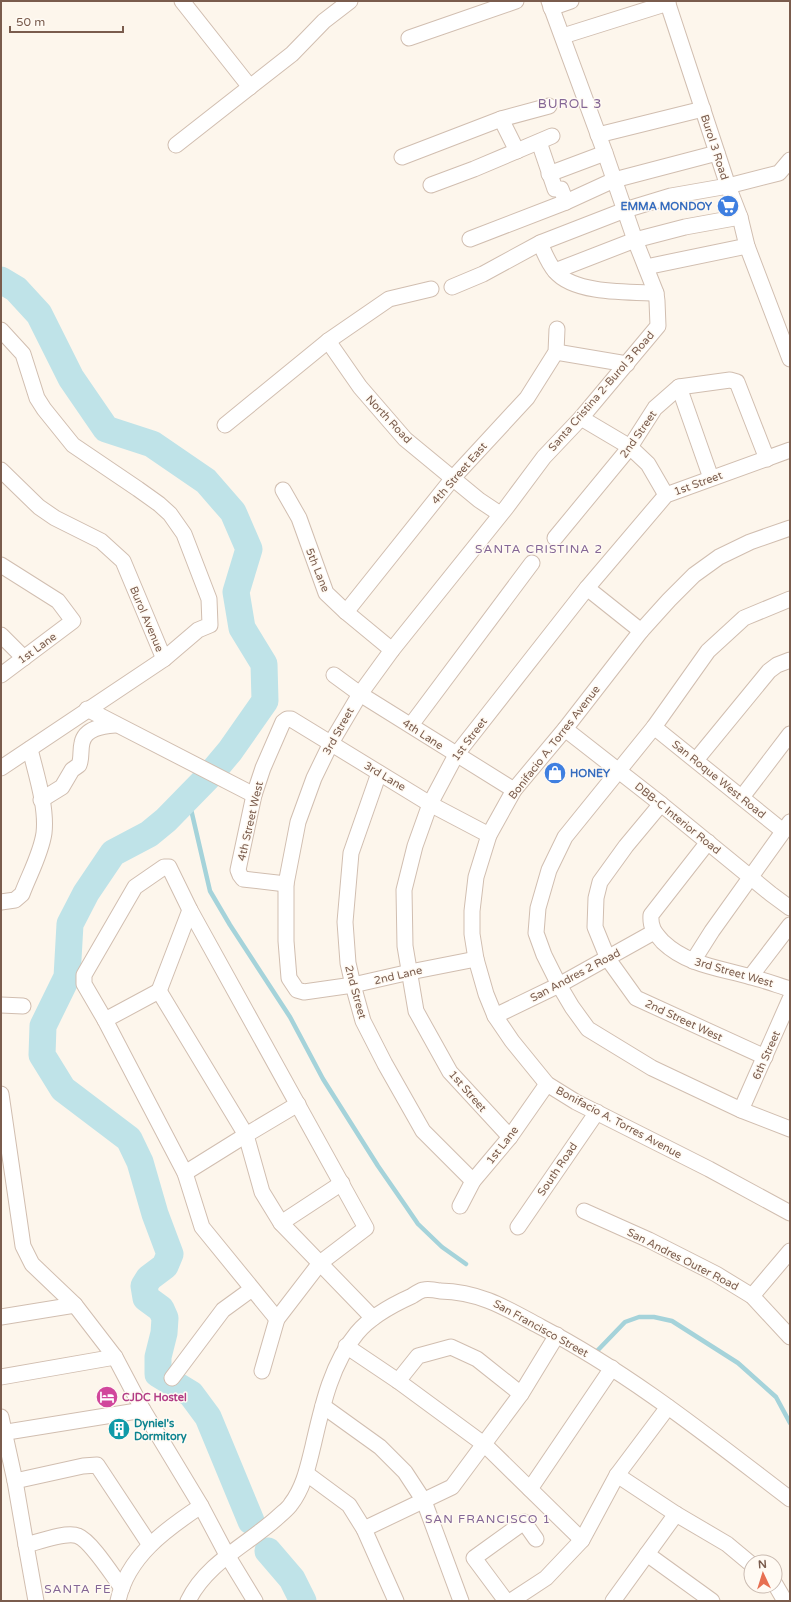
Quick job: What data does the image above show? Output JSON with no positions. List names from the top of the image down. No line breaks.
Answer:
{"streets":{"street":["Burol 3 Road","Santa Cristina 2-Burol 3 Road","North Road","2nd Street","4th Street East","1st Street","5th Lane","Burol Avenue","1st Lane","3rd Street","4th Lane","Bonifacio A. Torres Avenue","3rd Lane","San Roque West Road","DBB-C Interior Road","4th Street West","3rd Street West","2nd Lane","San Andres 2 Road","2nd Street West","6th Street","South Road","San Andres Outer Road","San Francisco Street"]},"crossings":[["Santa Cristina 2-Burol 3 Road","North Road"],["Santa Cristina 2-Burol 3 Road","3rd Street"],["North Road","4th Street East"],["North Road","3rd Street"],["2nd Street","1st Lane"],["2nd Street","3rd Lane"],["2nd Street","2nd Lane"],["4th Street East","5th Lane"],["1st Street","1st Lane"],["1st Street","4th Lane"],["1st Street","3rd Lane"],["1st Street","2nd Lane"],["5th Lane","3rd Street"],["1st Lane","Bonifacio A. Torres Avenue"],["3rd Street","4th Lane"],["3rd Street","3rd Lane"],["3rd Street","4th Street West"],["3rd Street","2nd Lane"],["4th Lane","Bonifacio A. Torres Avenue"],["Bonifacio A. Torres Avenue","3rd Lane"],["Bonifacio A. Torres Avenue","DBB-C Interior Road"],["Bonifacio A. Torres Avenue","2nd Lane"],["Bonifacio A. Torres Avenue","San Andres 2 Road"],["Bonifacio A. Torres Avenue","South Road"],["3rd Lane","4th Street West"],["DBB-C Interior Road","2nd Street West"],["3rd Street West","San Andres 2 Road"],["San Andres 2 Road","2nd Street West"],["2nd Street West","6th Street"]],"districts":["BUROL 3","SANTA CRISTINA 2","SAN FRANCISCO 1","SANTA FE"],"places":{"supermarket":["EMMA MONDOY"],"shop":["HONEY"],"hotel":["CJDC Hostel"],"building":["Dyniel's Dormitory"]},"scale_bar":"50 m","north":"top"}
